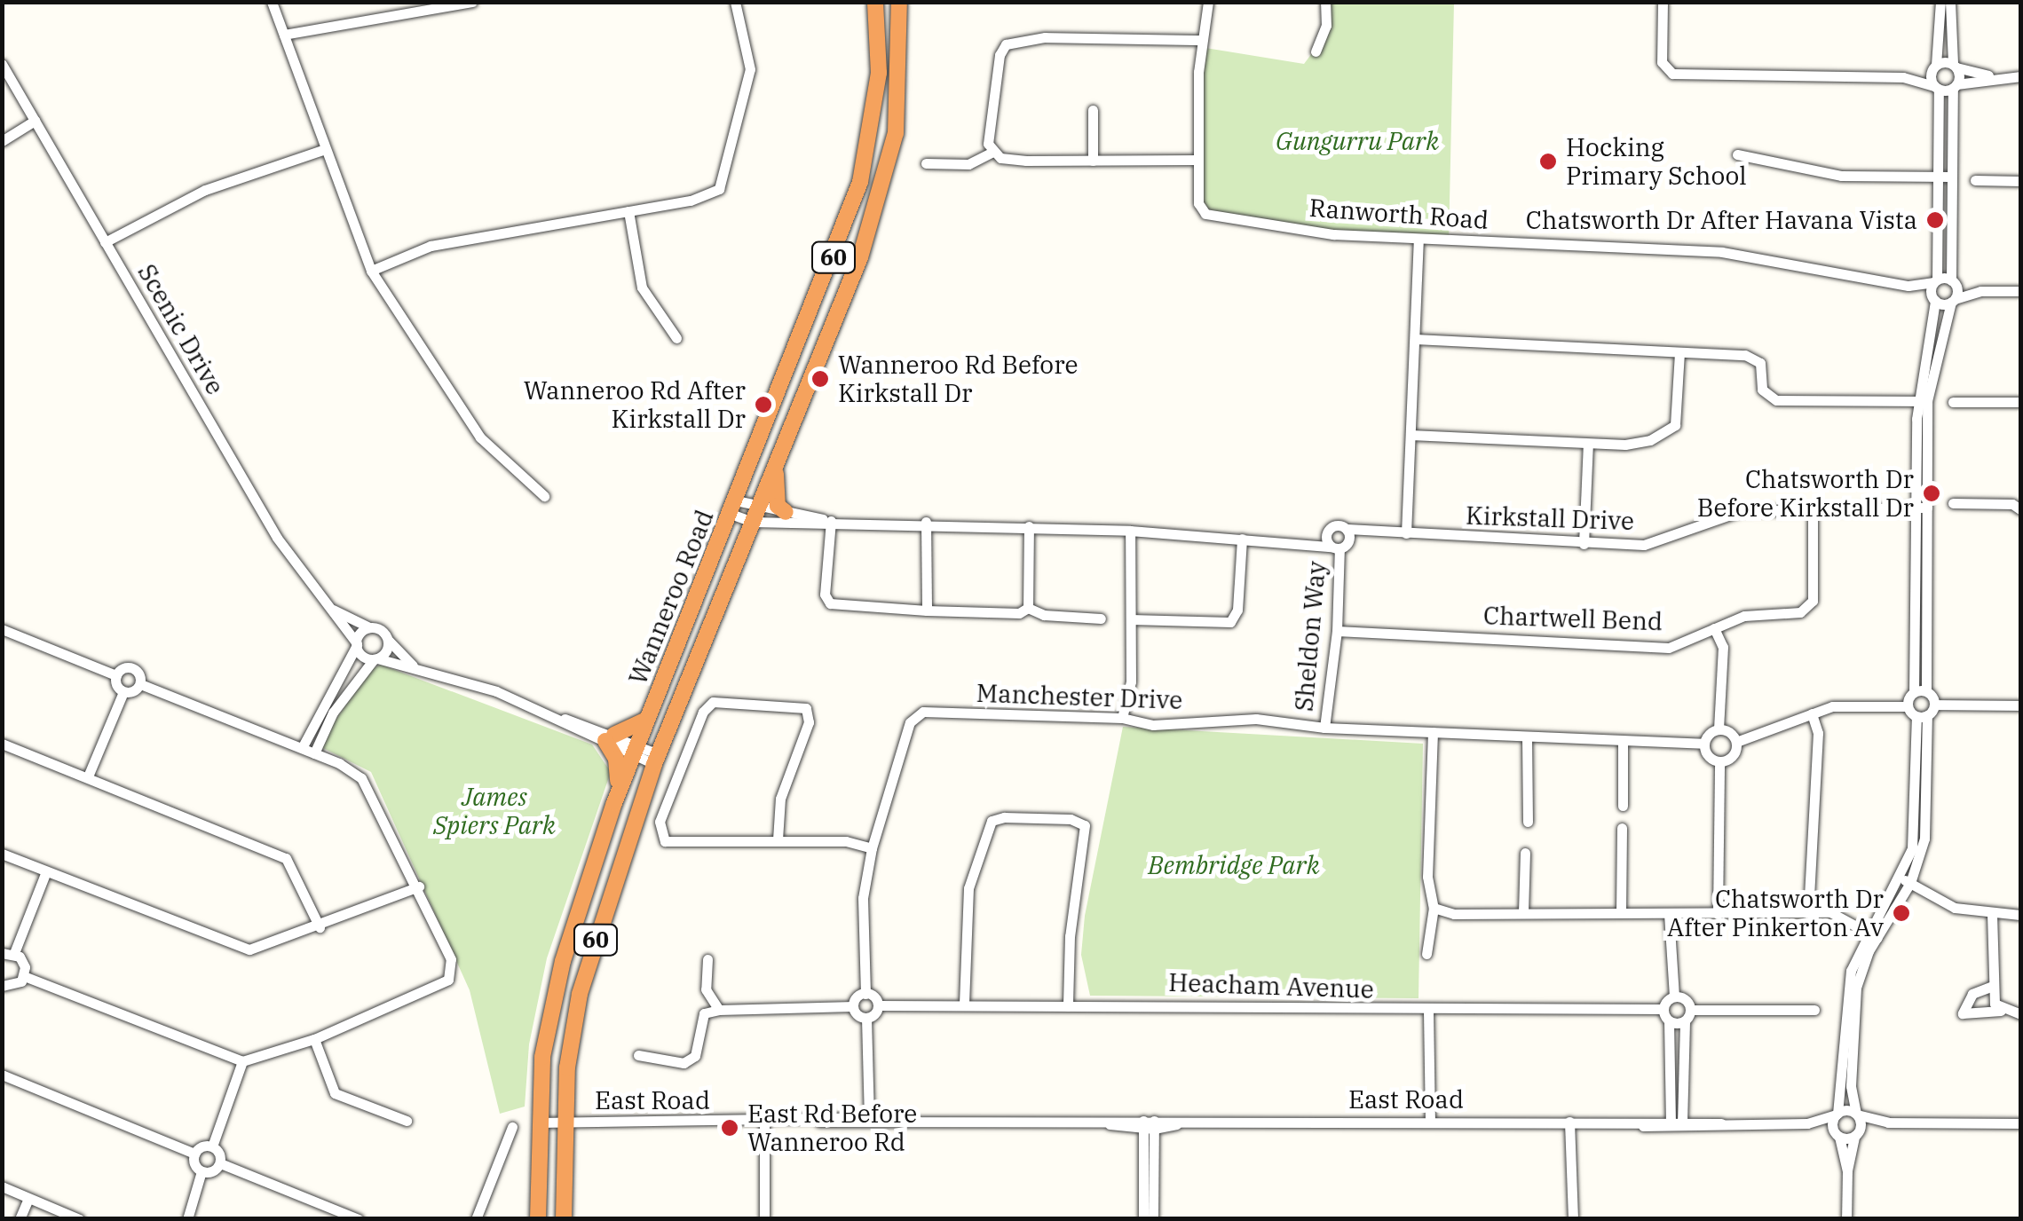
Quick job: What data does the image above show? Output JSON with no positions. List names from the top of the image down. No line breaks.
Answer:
{"streets":{"highway":["60","Wanneroo Road"],"street":["Ranworth Road","Scenic Drive","Kirkstall Drive","Chartwell Bend","Sheldon Way","Manchester Drive","Heacham Avenue","East Road"]},"crossings":[["Kirkstall Drive","Wanneroo Road"],["Kirkstall Drive","Chartwell Bend"],["Kirkstall Drive","Sheldon Way"],["Wanneroo Road","East Road"],["Chartwell Bend","Sheldon Way"],["Sheldon Way","Manchester Drive"]],"parks":["Gungurru Park","James Spiers Park","Bembridge Park"],"places":["Hocking Primary School","Chatsworth Dr After Havana Vista","Wanneroo Rd Before Kirkstall Dr","Wanneroo Rd After Kirkstall Dr","Chatsworth Dr Before Kirkstall Dr","Chatsworth Dr After Pinkerton Av","East Rd Before Wanneroo Rd"]}
